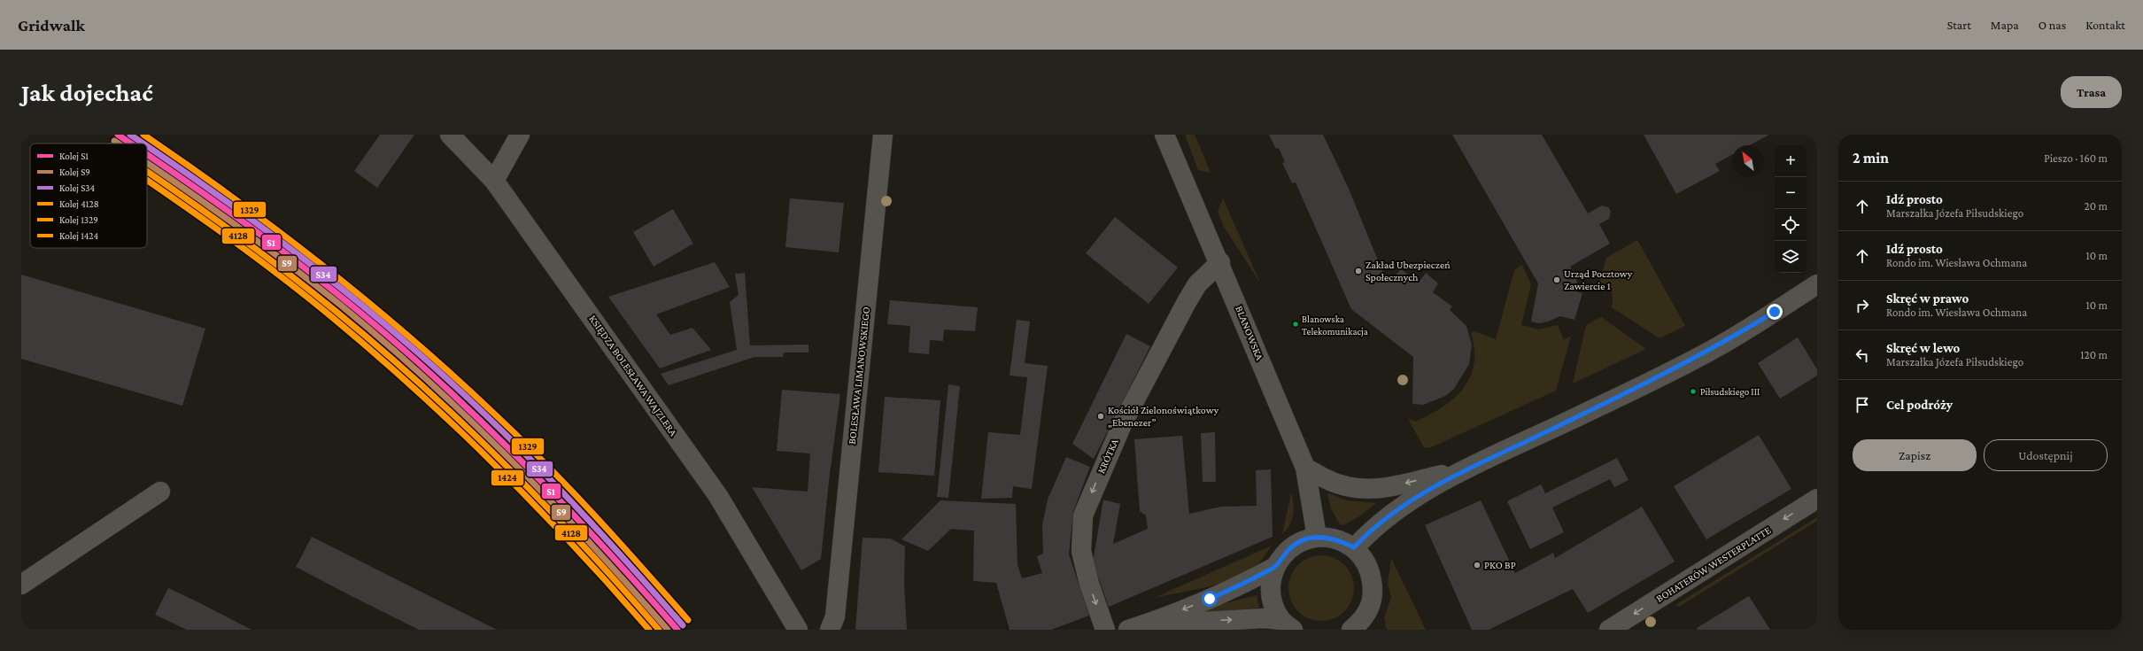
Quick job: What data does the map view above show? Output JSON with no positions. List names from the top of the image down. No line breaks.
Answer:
{"streets":{"street":["BLANOWSKA","KSIĘDZA BOLESŁAWA WAJZLERA","BOLESŁAWA LIMANOWSKIEGO","KRÓTKA","BOHATERÓW WESTERPLATTE"]},"crossings":[["BLANOWSKA","KRÓTKA"]],"one_way":["KRÓTKA","BOHATERÓW WESTERPLATTE"],"places":["Zakład Ubezpieczeń Społecznych","Urząd Pocztowy Zawiercie 1","Blanowska Telekomunikacja","Piłsudskiego III","Kościół Zielonoświątkowy „Ebenezer”","PKO BP"],"lines":["rail line S1","rail line S34","rail line 1329","rail line S9","rail line 4128","rail line 1424"],"legend":["Kolej S1","Kolej S9","Kolej S34","Kolej 4128","Kolej 1329","Kolej 1424"],"north":"top left","page":{"header":"Gridwalk","nav":["Start","Mapa","O nas","Kontakt"],"buttons":["Trasa",["Zapisz","Udostępnij"]],"title":"Jak dojechać","heading":["2 min","Pieszo · 160 m"],"map_buttons":["+","−"],"list":[["Idź prosto","Marszałka Józefa Piłsudskiego","20 m"],["Idź prosto","Rondo im. Wiesława Ochmana","10 m"],["Skręć w prawo","Rondo im. Wiesława Ochmana","10 m"],["Skręć w lewo","Marszałka Józefa Piłsudskiego","120 m"],"Cel podróży"]}}
